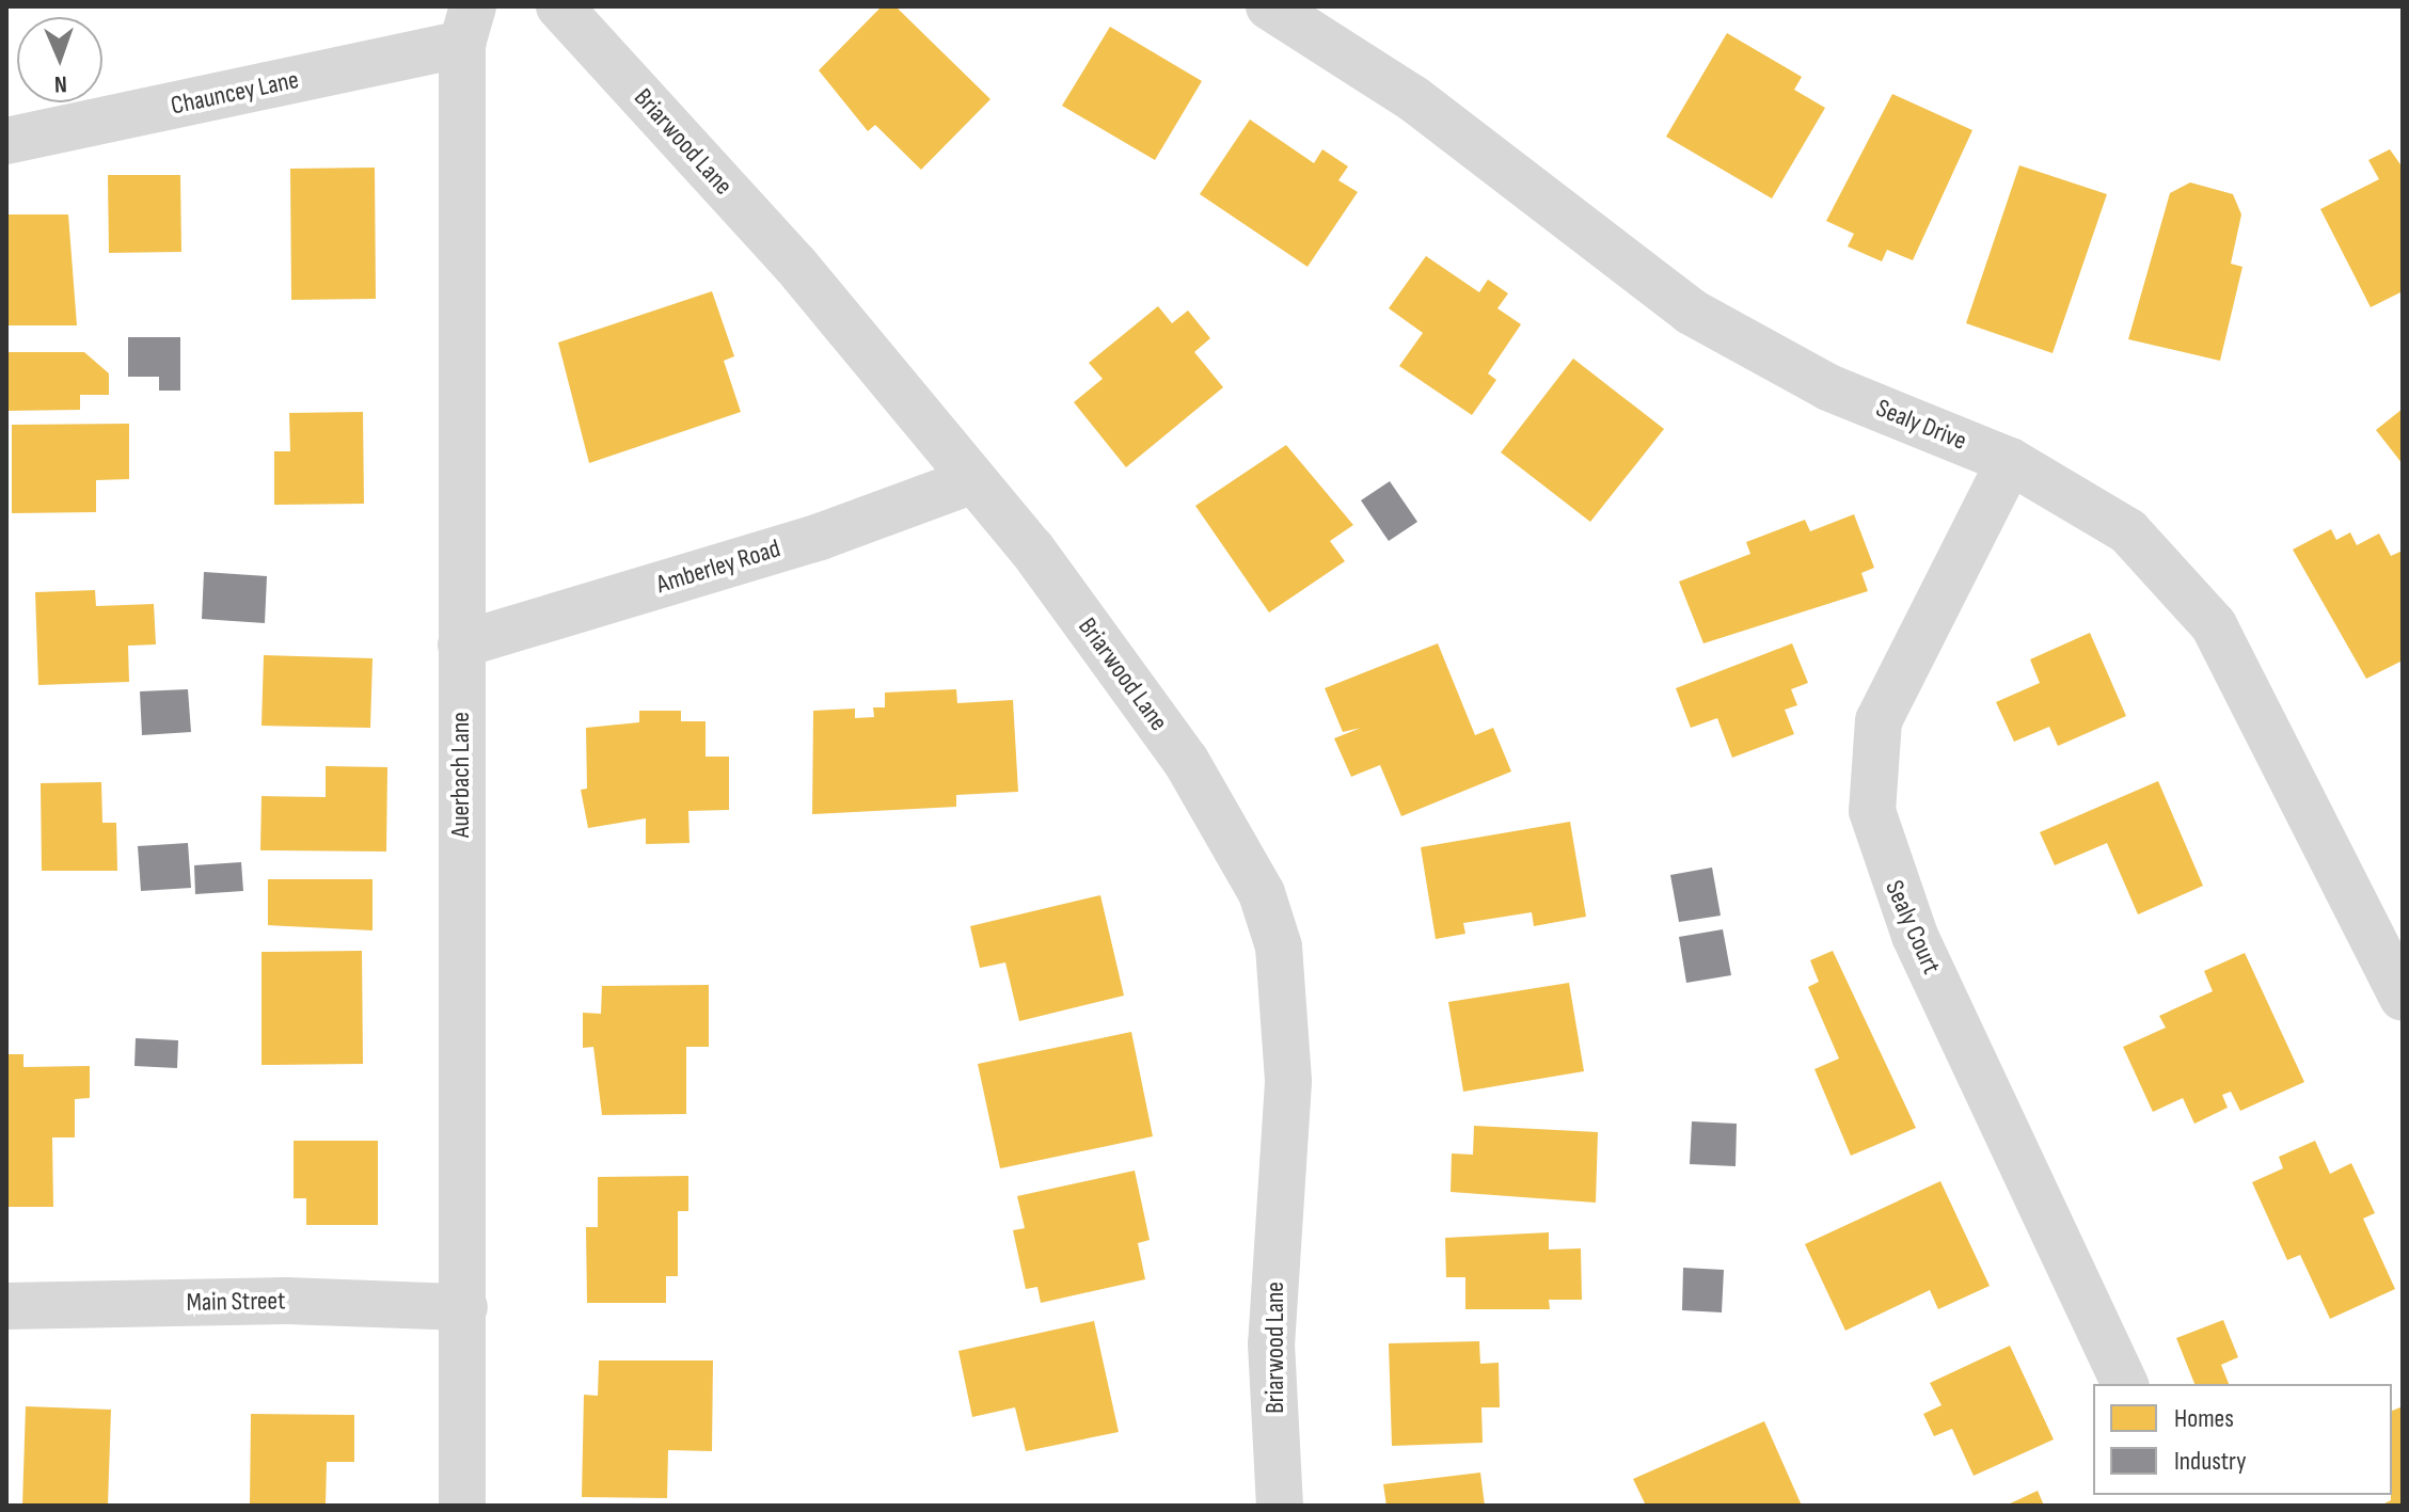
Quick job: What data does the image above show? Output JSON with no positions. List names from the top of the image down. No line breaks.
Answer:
{"streets":{"street":["Chauncey Lane","Briarwood Lane","Sealy Drive","Amberley Road","Auerbach Lane","Sealy Court","Main Street"]},"crossings":[["Chauncey Lane","Auerbach Lane"],["Briarwood Lane","Amberley Road"],["Sealy Drive","Sealy Court"],["Amberley Road","Auerbach Lane"],["Auerbach Lane","Main Street"]],"legend":["Homes","Industry"],"north":"bottom"}
